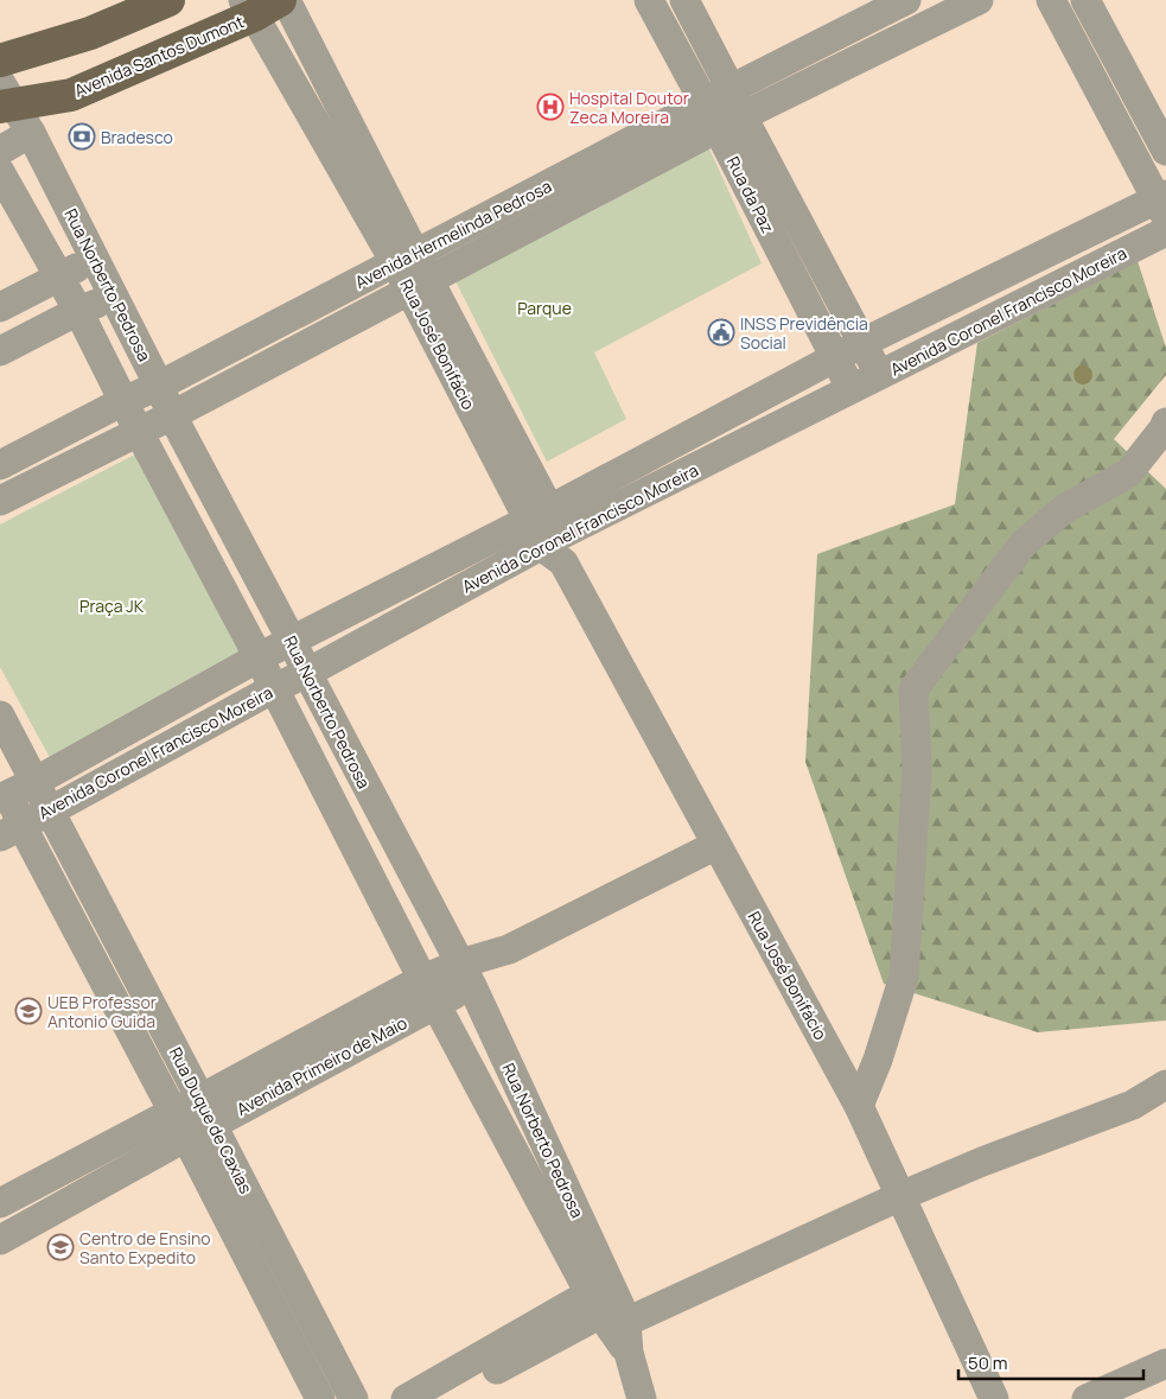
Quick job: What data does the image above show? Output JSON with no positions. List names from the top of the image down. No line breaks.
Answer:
{"streets":{"main road":["Avenida Santos Dumont"],"street":["Rua da Paz","Avenida Hermelinda Pedrosa","Rua Norberto Pedrosa","Avenida Coronel Francisco Moreira","Rua José Bonifácio","Avenida Primeiro de Maio","Rua Duque de Caxias"]},"crossings":[["Avenida Santos Dumont","Rua Norberto Pedrosa"],["Avenida Santos Dumont","Rua José Bonifácio"],["Rua da Paz","Avenida Coronel Francisco Moreira"],["Avenida Hermelinda Pedrosa","Rua Norberto Pedrosa"],["Avenida Hermelinda Pedrosa","Rua José Bonifácio"],["Rua Norberto Pedrosa","Avenida Coronel Francisco Moreira"],["Rua Norberto Pedrosa","Avenida Primeiro de Maio"],["Avenida Coronel Francisco Moreira","Rua José Bonifácio"],["Avenida Coronel Francisco Moreira","Rua Duque de Caxias"],["Rua José Bonifácio","Avenida Primeiro de Maio"],["Avenida Primeiro de Maio","Rua Duque de Caxias"]],"parks":["Parque","Praça JK"],"places":{"hospital":["Hospital Doutor Zeca Moreira"],"bank":["Bradesco"],"public building":["INSS Previdência Social"],"school or university":["UEB Professor Antonio Guida","Centro de Ensino Santo Expedito"]},"scale_bar":"50 m"}
